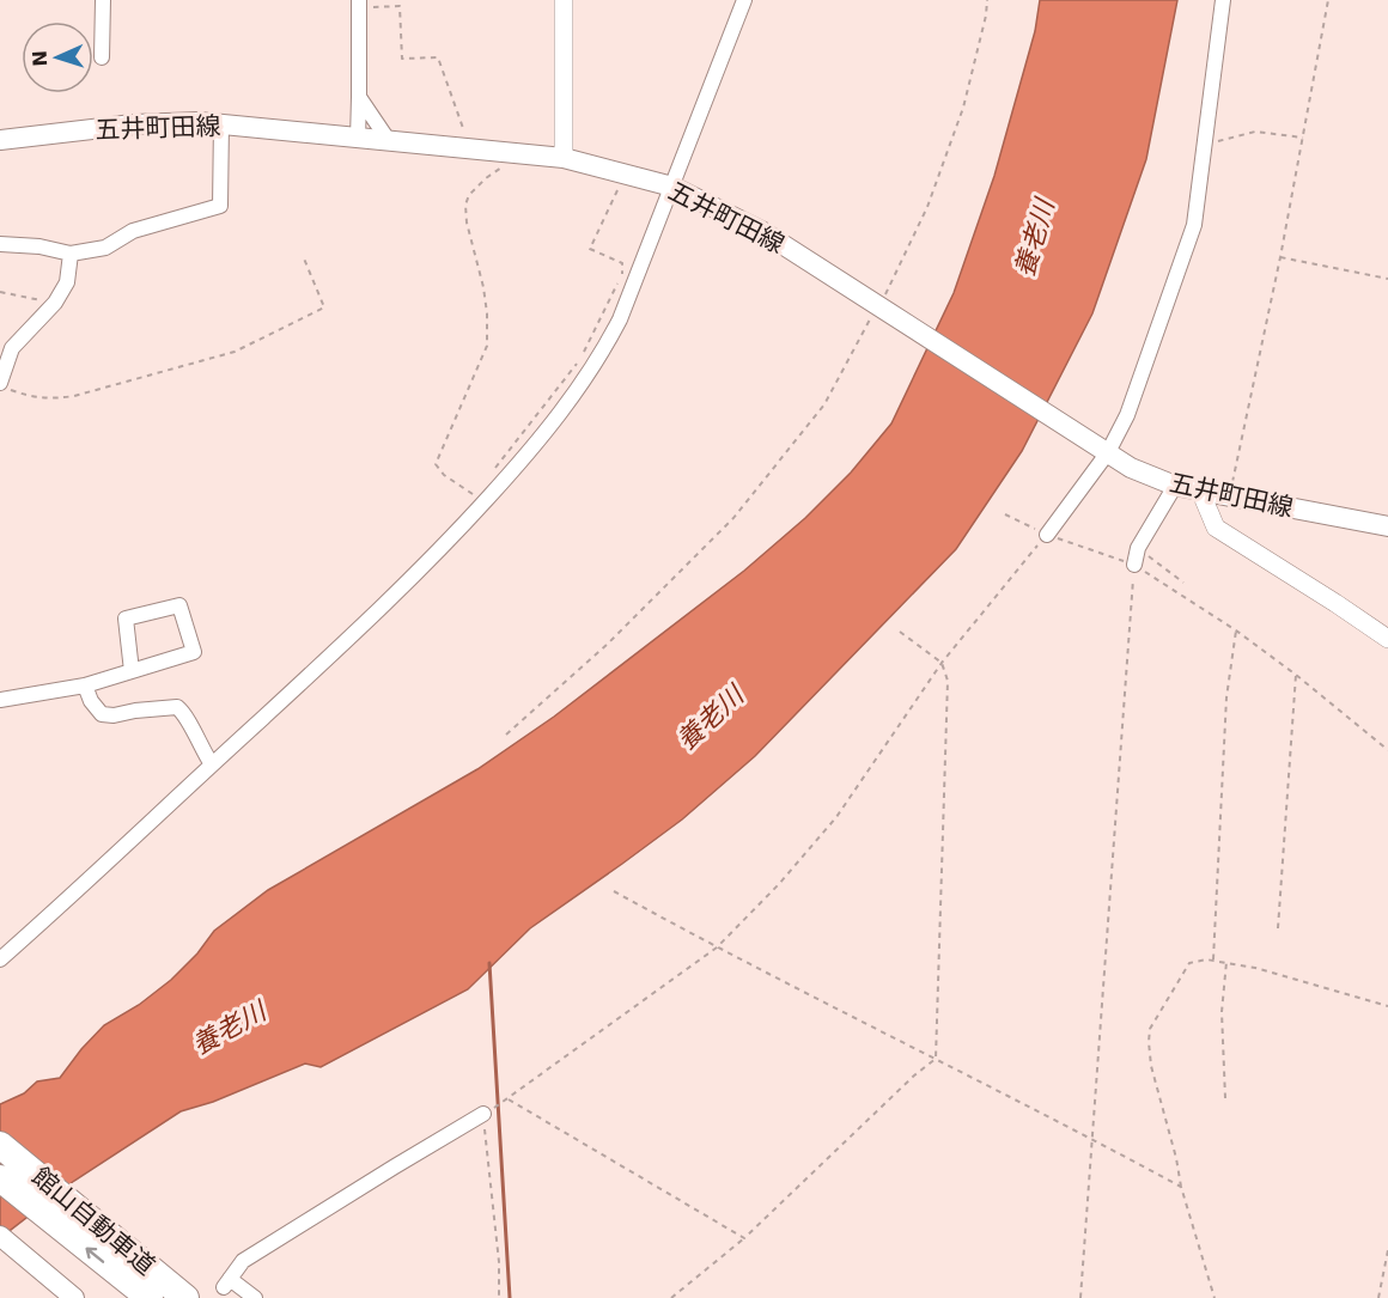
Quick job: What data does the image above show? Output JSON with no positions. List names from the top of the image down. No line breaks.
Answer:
{"streets":{"highway":["館山自動車道"],"main road":["五井町田線"]},"water":["養老川"],"north":"left"}
